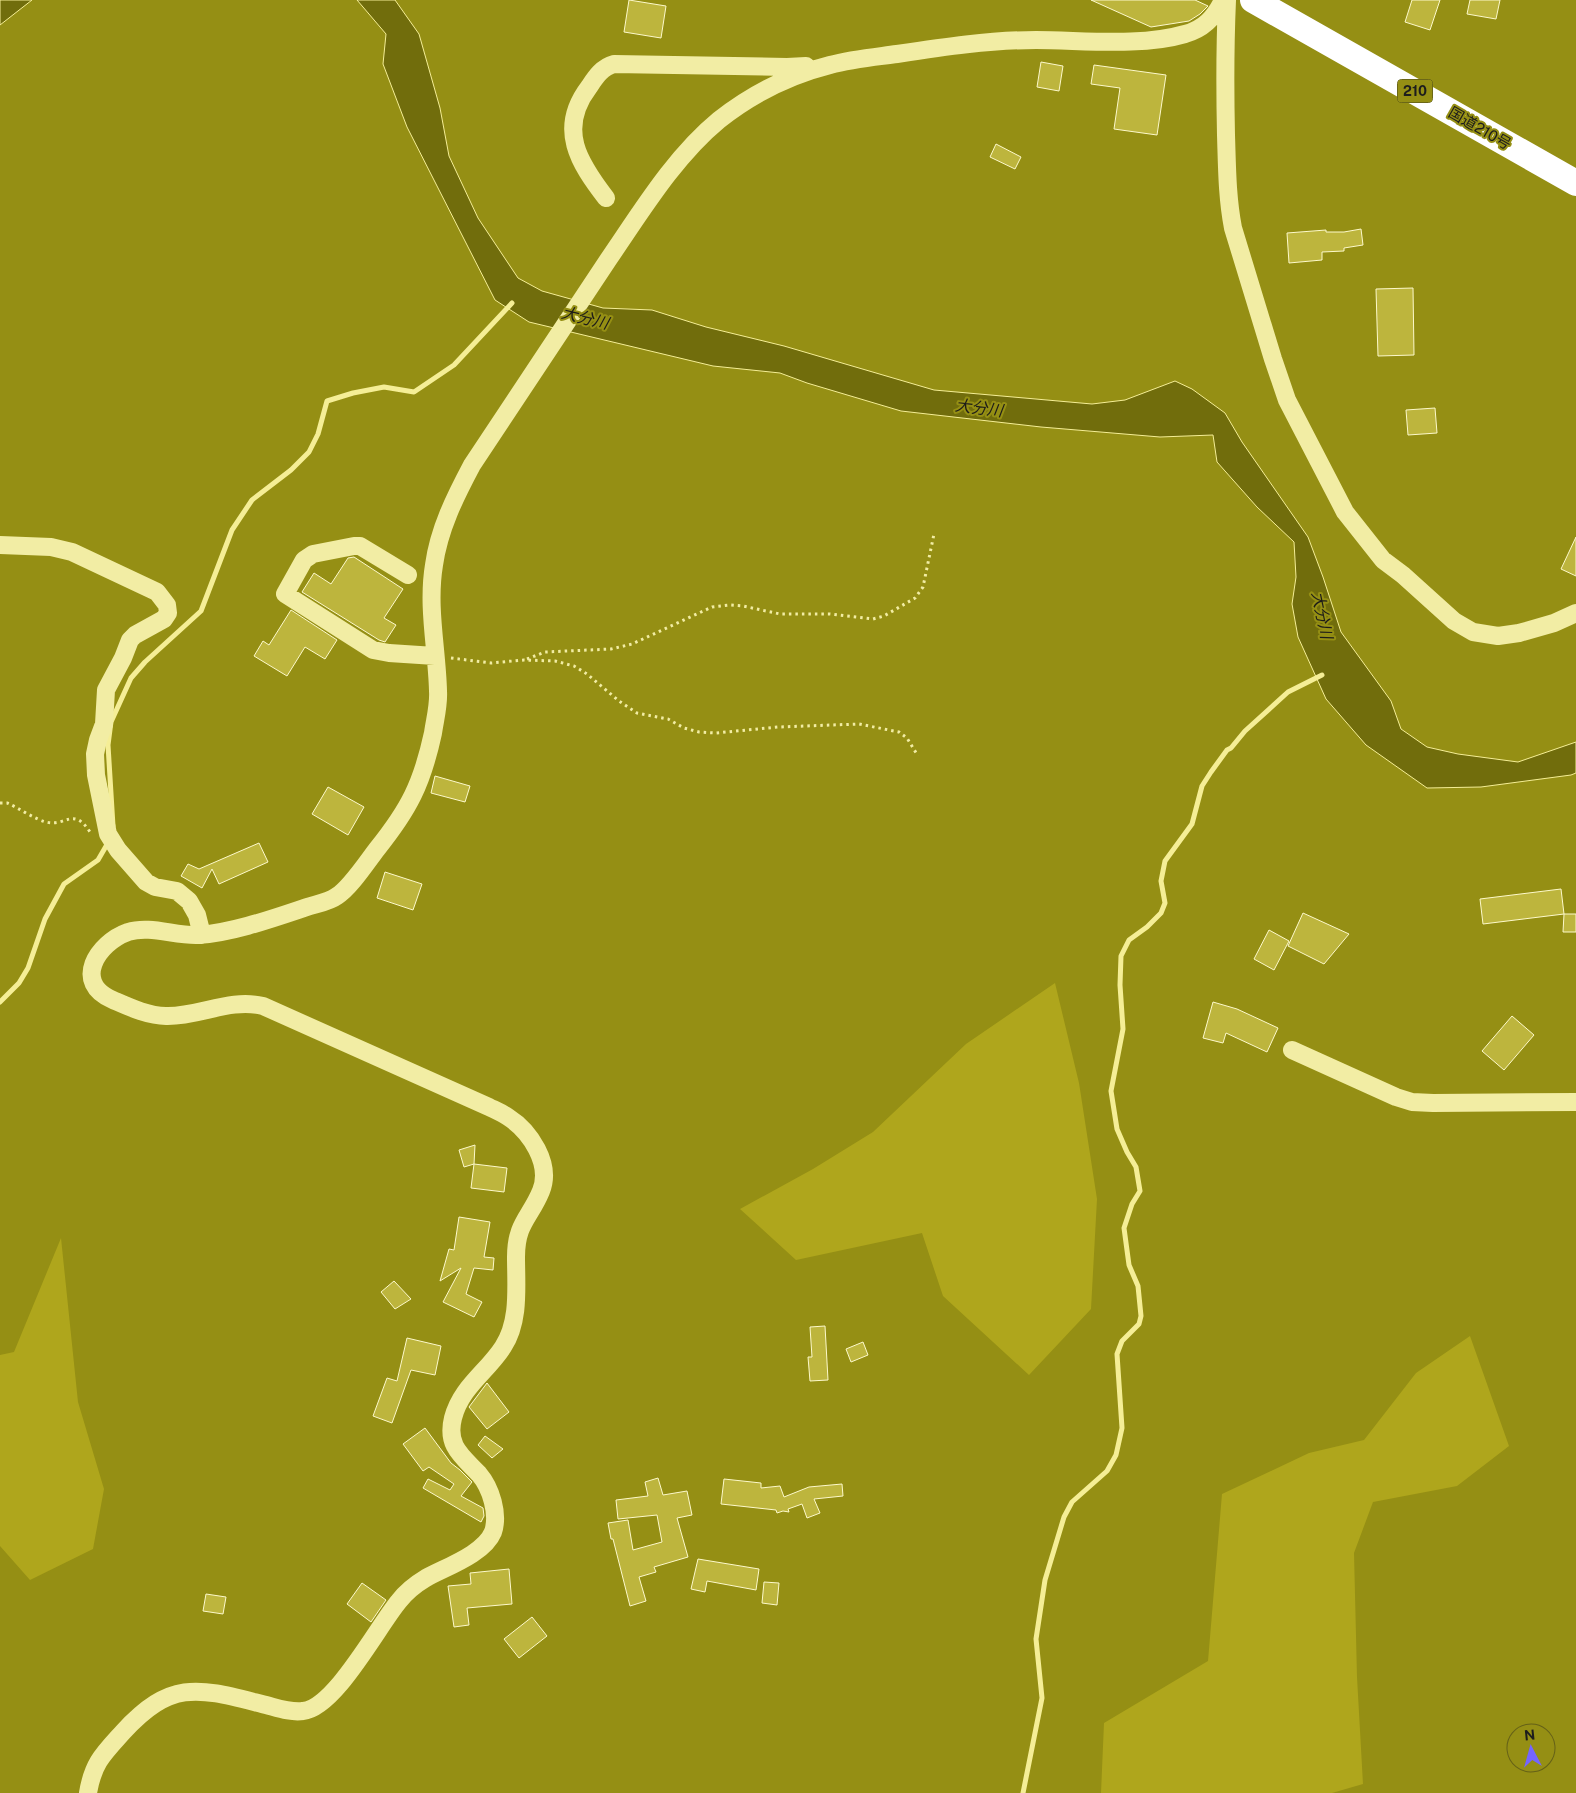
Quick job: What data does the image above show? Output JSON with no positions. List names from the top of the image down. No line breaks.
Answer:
{"streets":{"highway":["210","国道210号"]},"water":["大分川"],"north":"top"}
